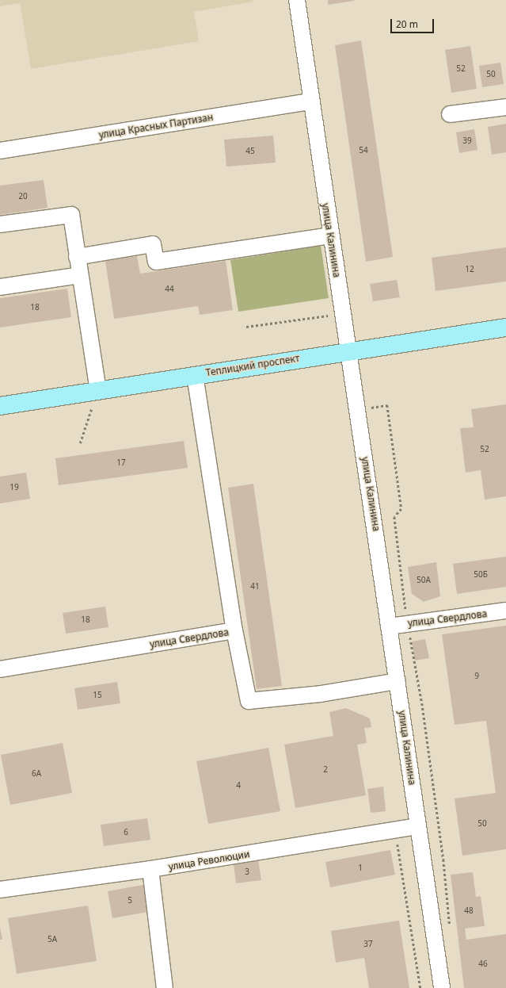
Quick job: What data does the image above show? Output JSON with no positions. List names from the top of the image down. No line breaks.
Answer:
{"streets":{"main road":["Теплицкий проспект"],"street":["улица Красных Партизан","улица Калинина","улица Свердлова","улица Революции"]},"crossings":[["улица Красных Партизан","улица Калинина"],["улица Калинина","Теплицкий проспект"],["улица Калинина","улица Свердлова"],["улица Калинина","улица Революции"]],"house_numbers":["52","50","39","54","45","20","12","44","18","52","17","19","50Б","50А","41","18","9","15","2","6А","4","50","6","1","3","5","48","5А","37","46"],"scale_bar":"20 m"}
